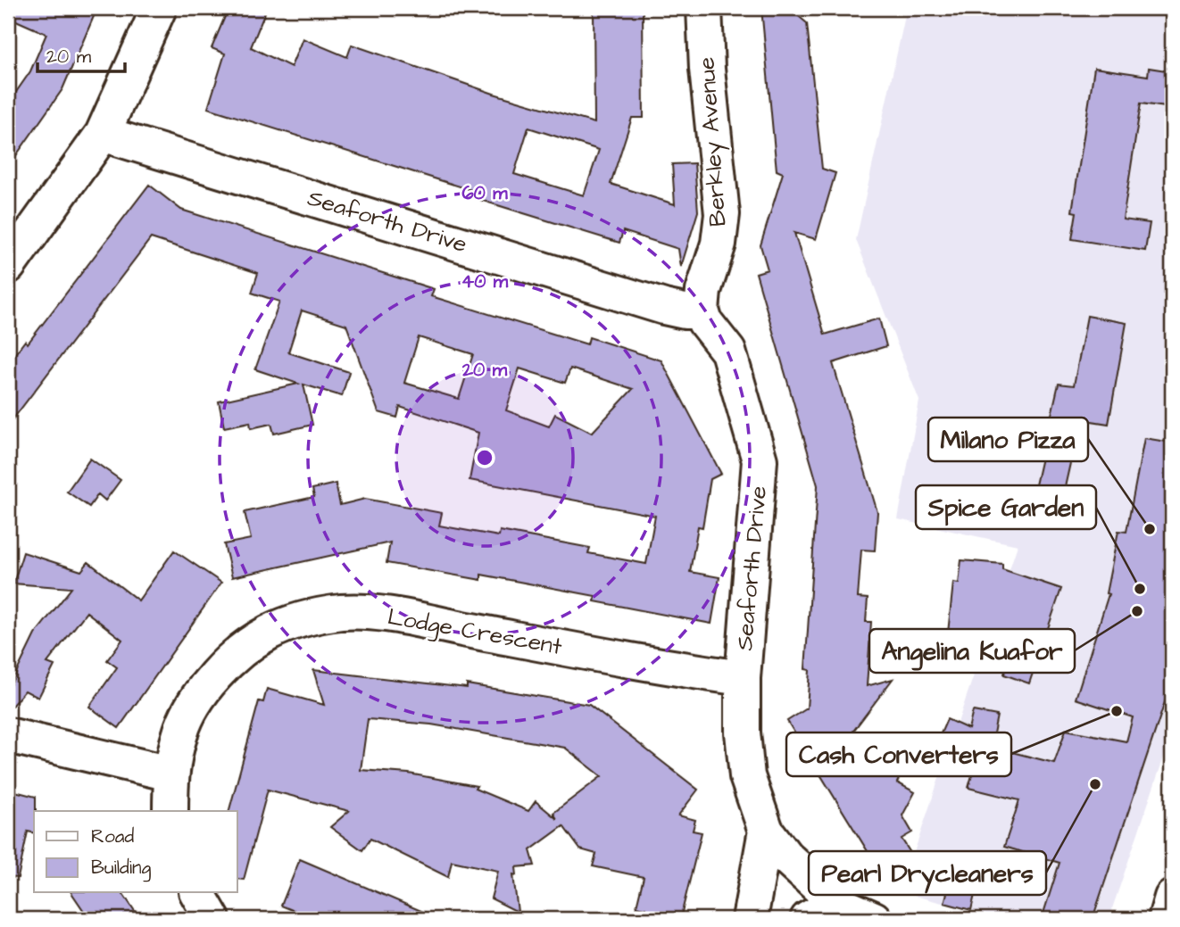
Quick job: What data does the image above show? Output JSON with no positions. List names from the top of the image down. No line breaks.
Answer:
{"streets":{"street":["Berkley Avenue","Seaforth Drive","Lodge Crescent"]},"crossings":[["Berkley Avenue","Seaforth Drive"],["Seaforth Drive","Lodge Crescent"]],"places":["Milano Pizza","Spice Garden","Angelina Kuafor","Cash Converters","Pearl Drycleaners"],"legend":["Road","Building"],"scale_bar":"20 m","rings":["60 m","40 m","20 m"]}
